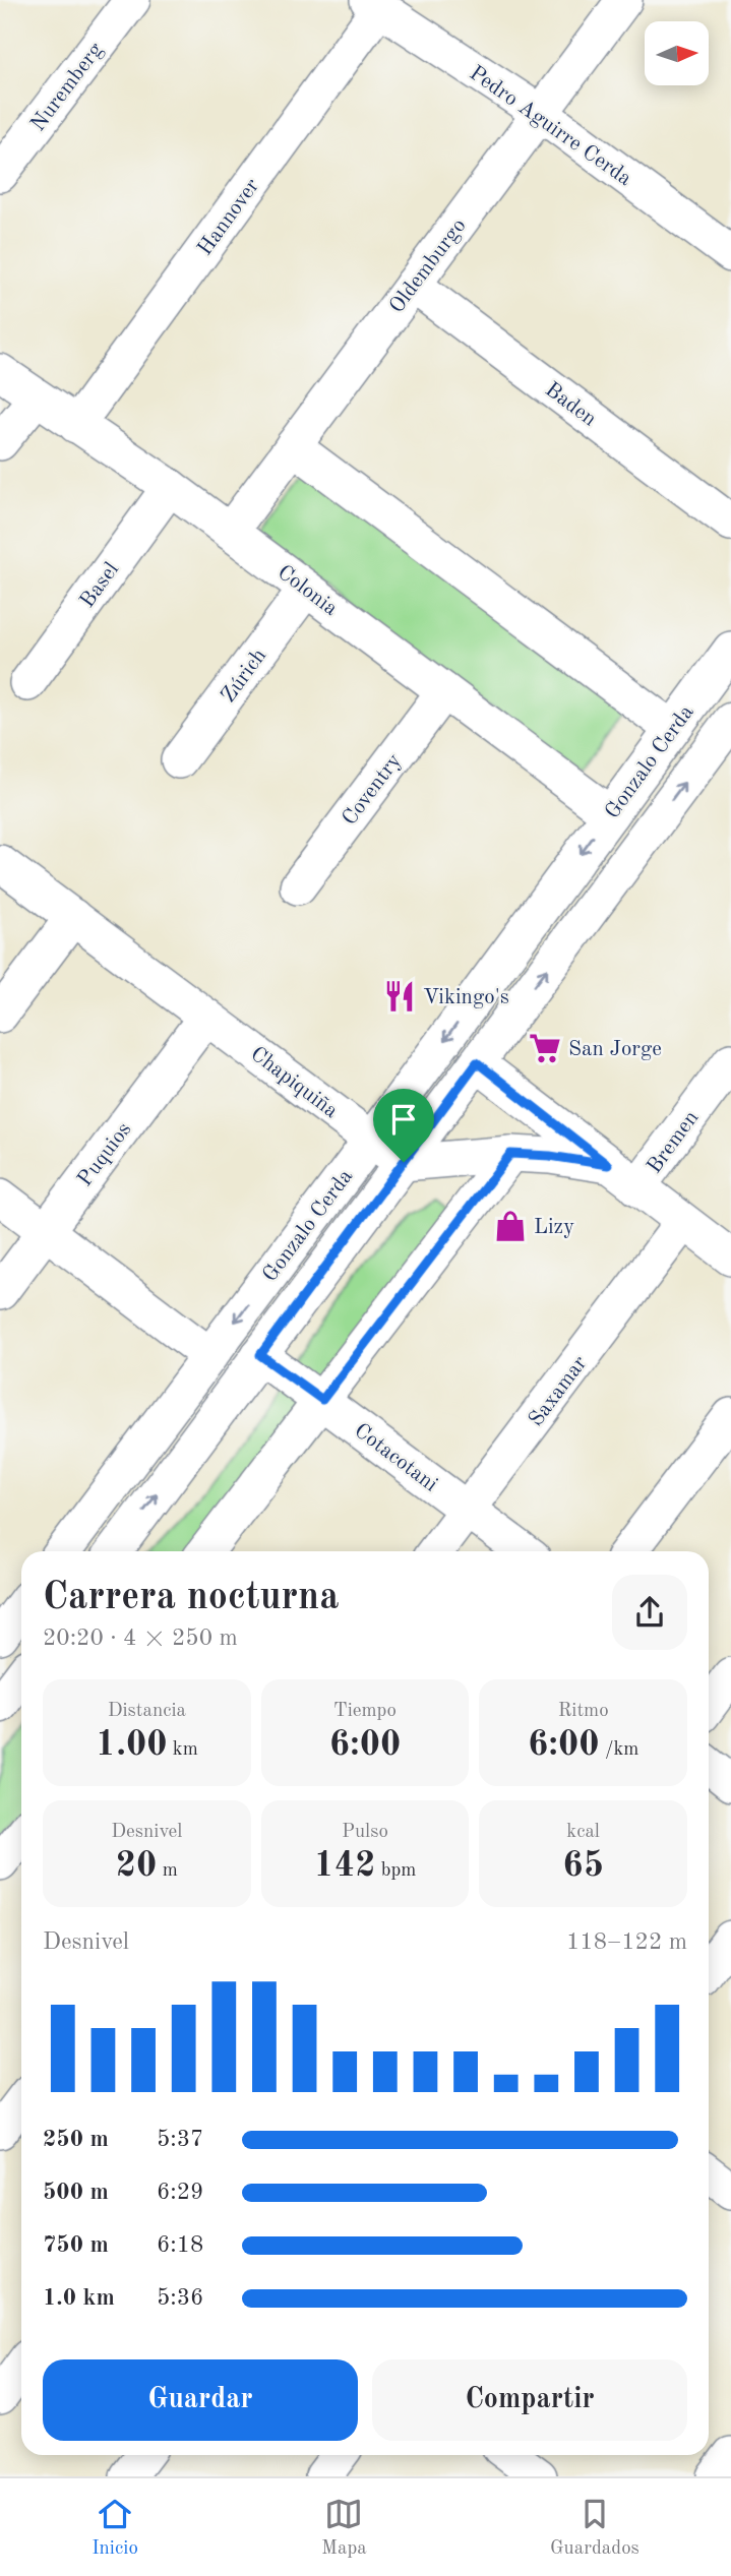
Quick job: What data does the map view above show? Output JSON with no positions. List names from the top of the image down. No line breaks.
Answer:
{"streets":{"street":["Nuremberg","Pedro Aguirre Cerda","Hannover","Oldemburgo","Baden","Basel","Colonia","Zúrich","Gonzalo Cerda","Coventry","Chapiquiña","Bremen","Puquios","Saxamar","Cotacotani"]},"crossings":[["Pedro Aguirre Cerda","Hannover"],["Pedro Aguirre Cerda","Oldemburgo"],["Hannover","Colonia"],["Oldemburgo","Baden"],["Oldemburgo","Colonia"],["Basel","Colonia"],["Colonia","Zúrich"],["Colonia","Gonzalo Cerda"],["Colonia","Coventry"],["Gonzalo Cerda","Chapiquiña"],["Gonzalo Cerda","Cotacotani"],["Chapiquiña","Puquios"],["Saxamar","Cotacotani"]],"places":{"restaurant":["Vikingo's"],"supermarket":["San Jorge"],"shop":["Lizy"]},"north":"right","page":{"heading":["Carrera nocturna","20:20 · 4 × 250 m"],"stats":[["Distancia","1.00 km"],["Tiempo","6:00"],["Ritmo","6:00 /km"],["Desnivel","20 m"],["Pulso","142 bpm"],["kcal","65"]],"chart":["Desnivel","118–122 m"],"list":[{"name":"250 m","note":"5:37"},{"name":"500 m","note":"6:29"},{"name":"750 m","note":"6:18"},{"name":"1.0 km","note":"5:36"}],"buttons":["Guardar","Compartir"],"tabs":["Inicio","Mapa","Guardados"]}}
